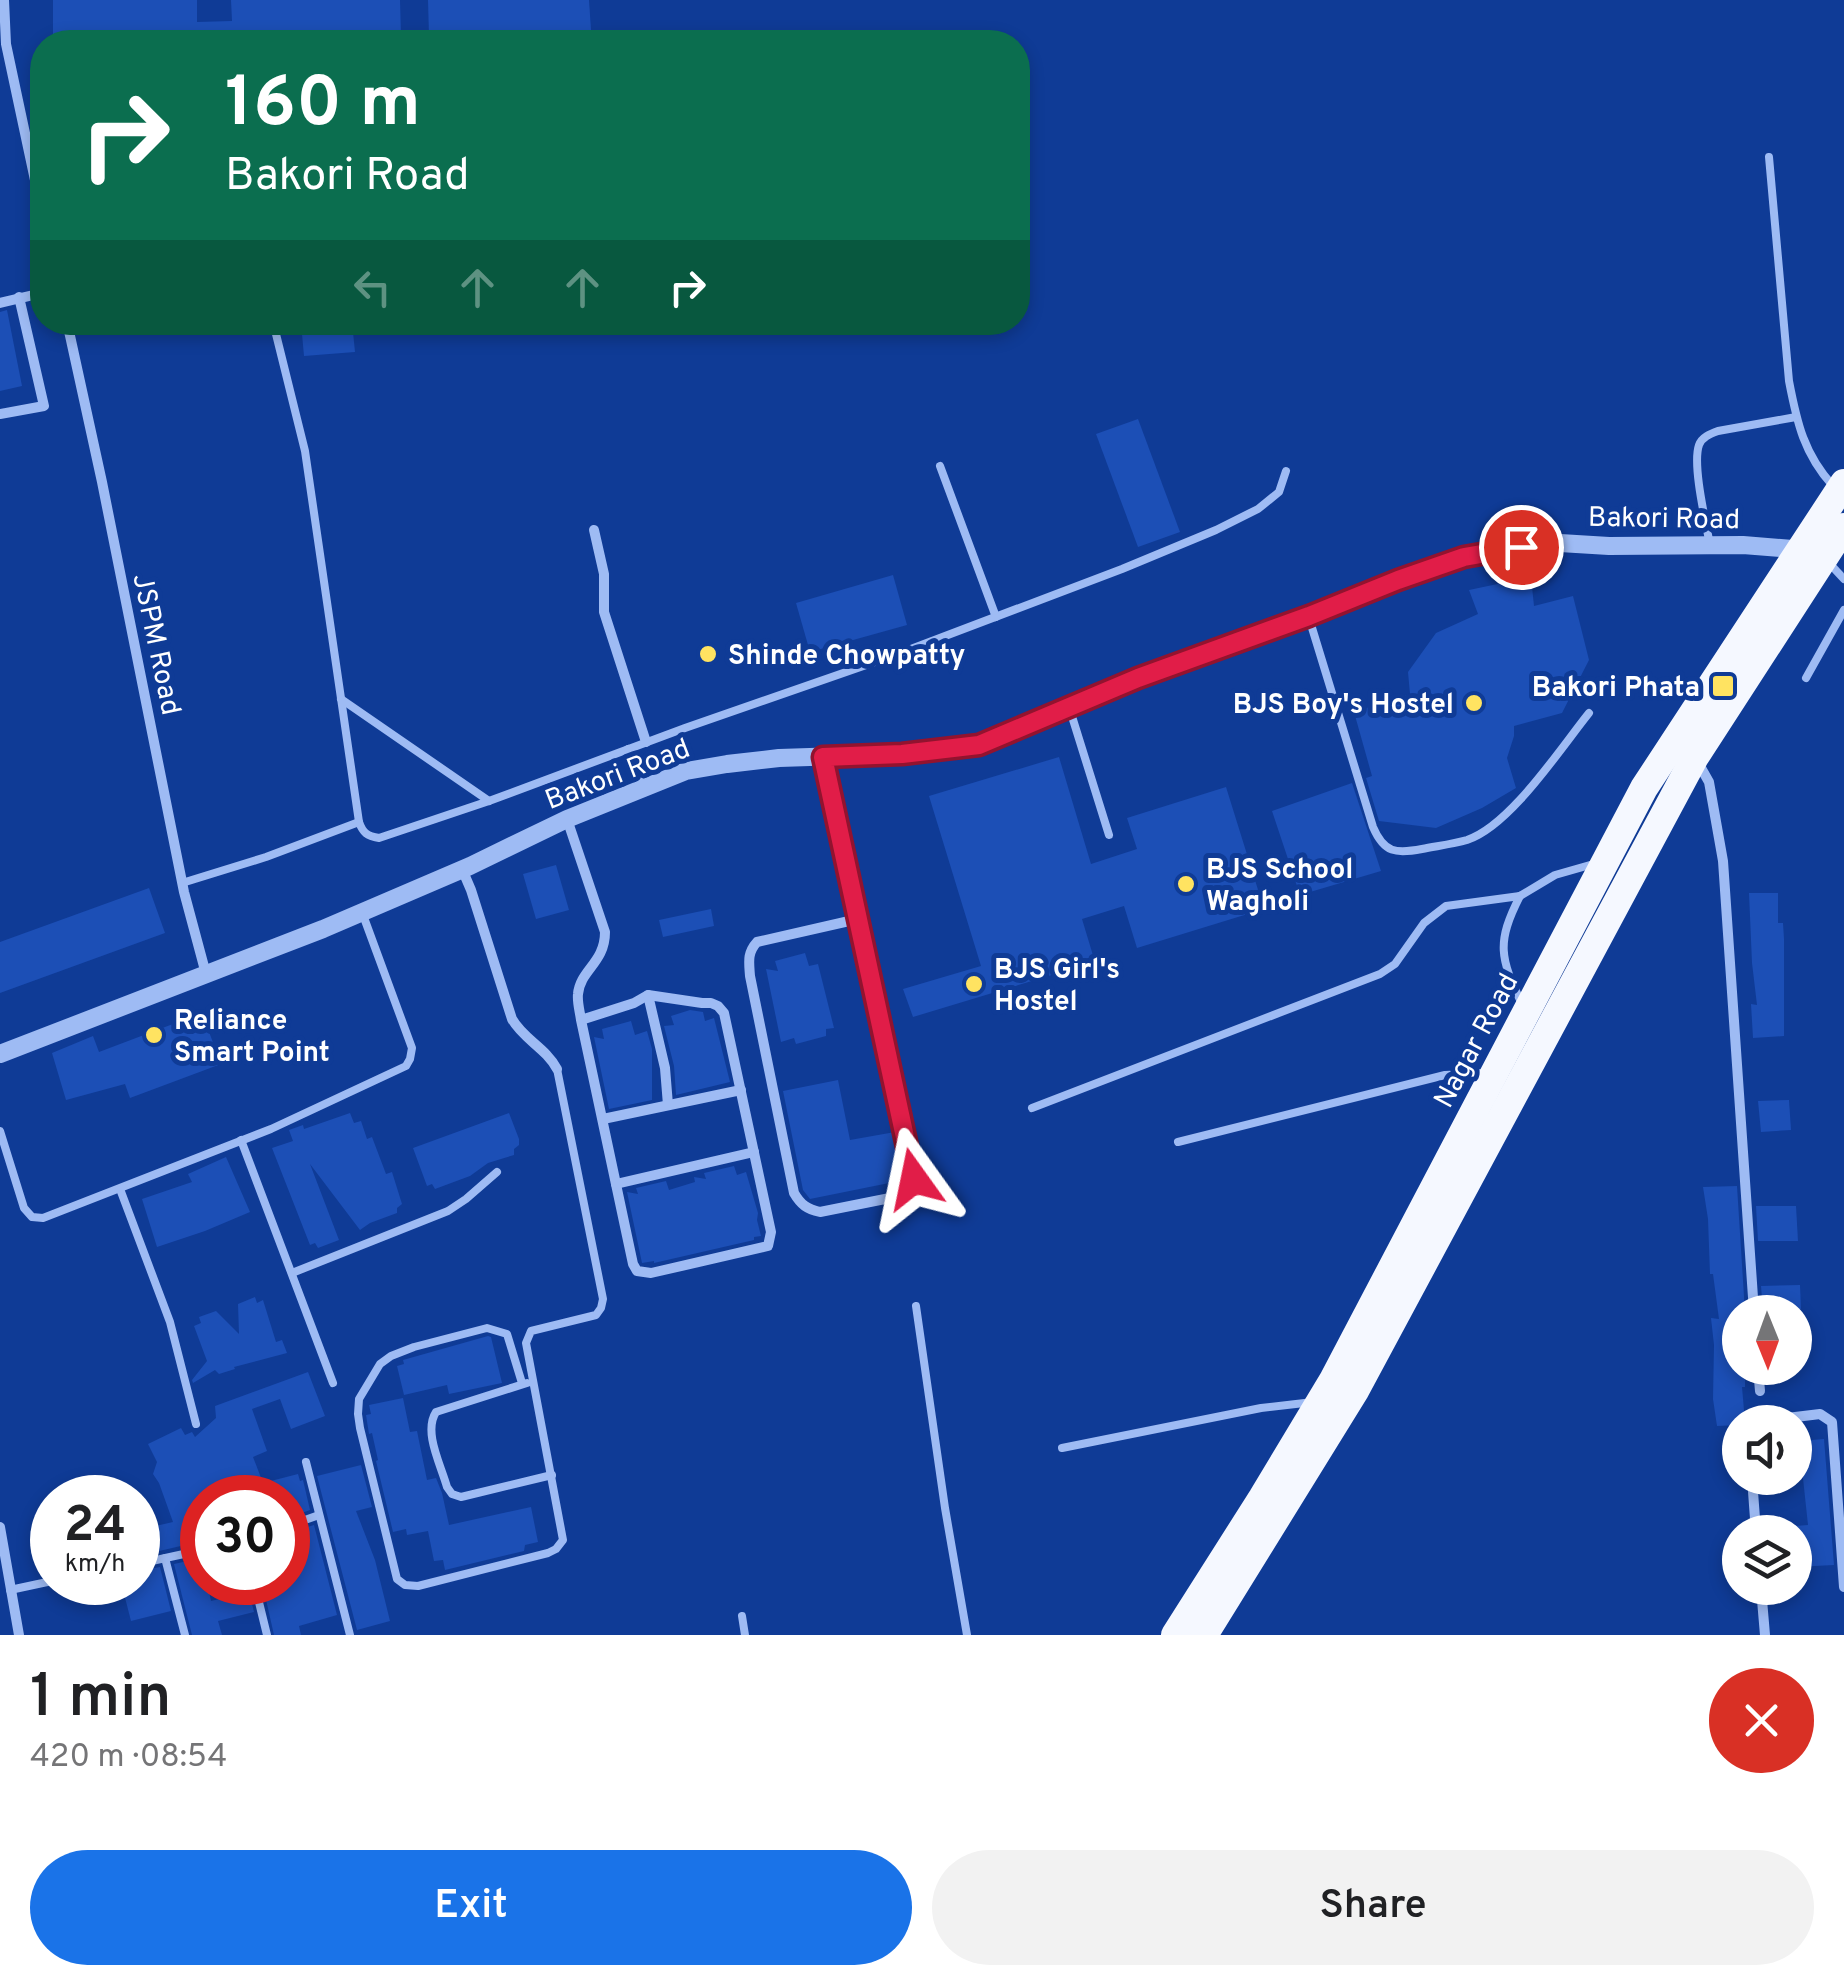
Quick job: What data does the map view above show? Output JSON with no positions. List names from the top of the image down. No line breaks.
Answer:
{"streets":{"highway":["Nagar Road"],"street":["Bakori Road","JSPM Road"]},"crossings":[["Bakori Road","JSPM Road"],["Bakori Road","Nagar Road"]],"places":{"other":["Shinde Chowpatty","BJS Boy's Hostel","BJS School Wagholi","BJS Girl's Hostel","Reliance Smart Point"],"transit":["Bakori Phata"]},"north":"bottom","page":{"turn":["160 m","Bakori Road"],"speed":"24 km/h","limit":"30","heading":["1 min","420 m · 08:54"],"buttons":["Exit","Share"]}}
